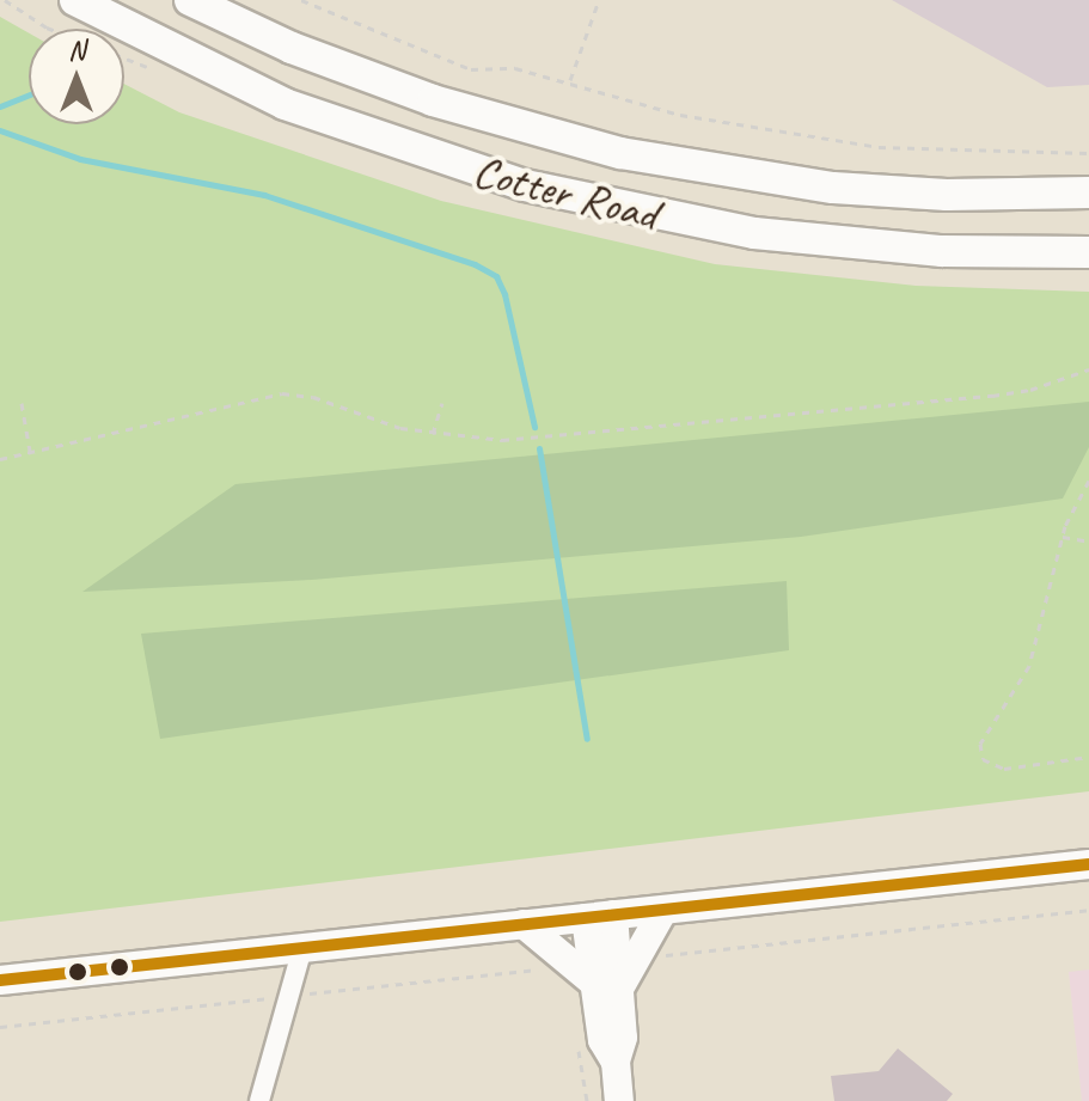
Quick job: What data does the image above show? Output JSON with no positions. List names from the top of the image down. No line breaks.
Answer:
{"streets":{"main road":["Cotter Road"]},"north":"top"}
